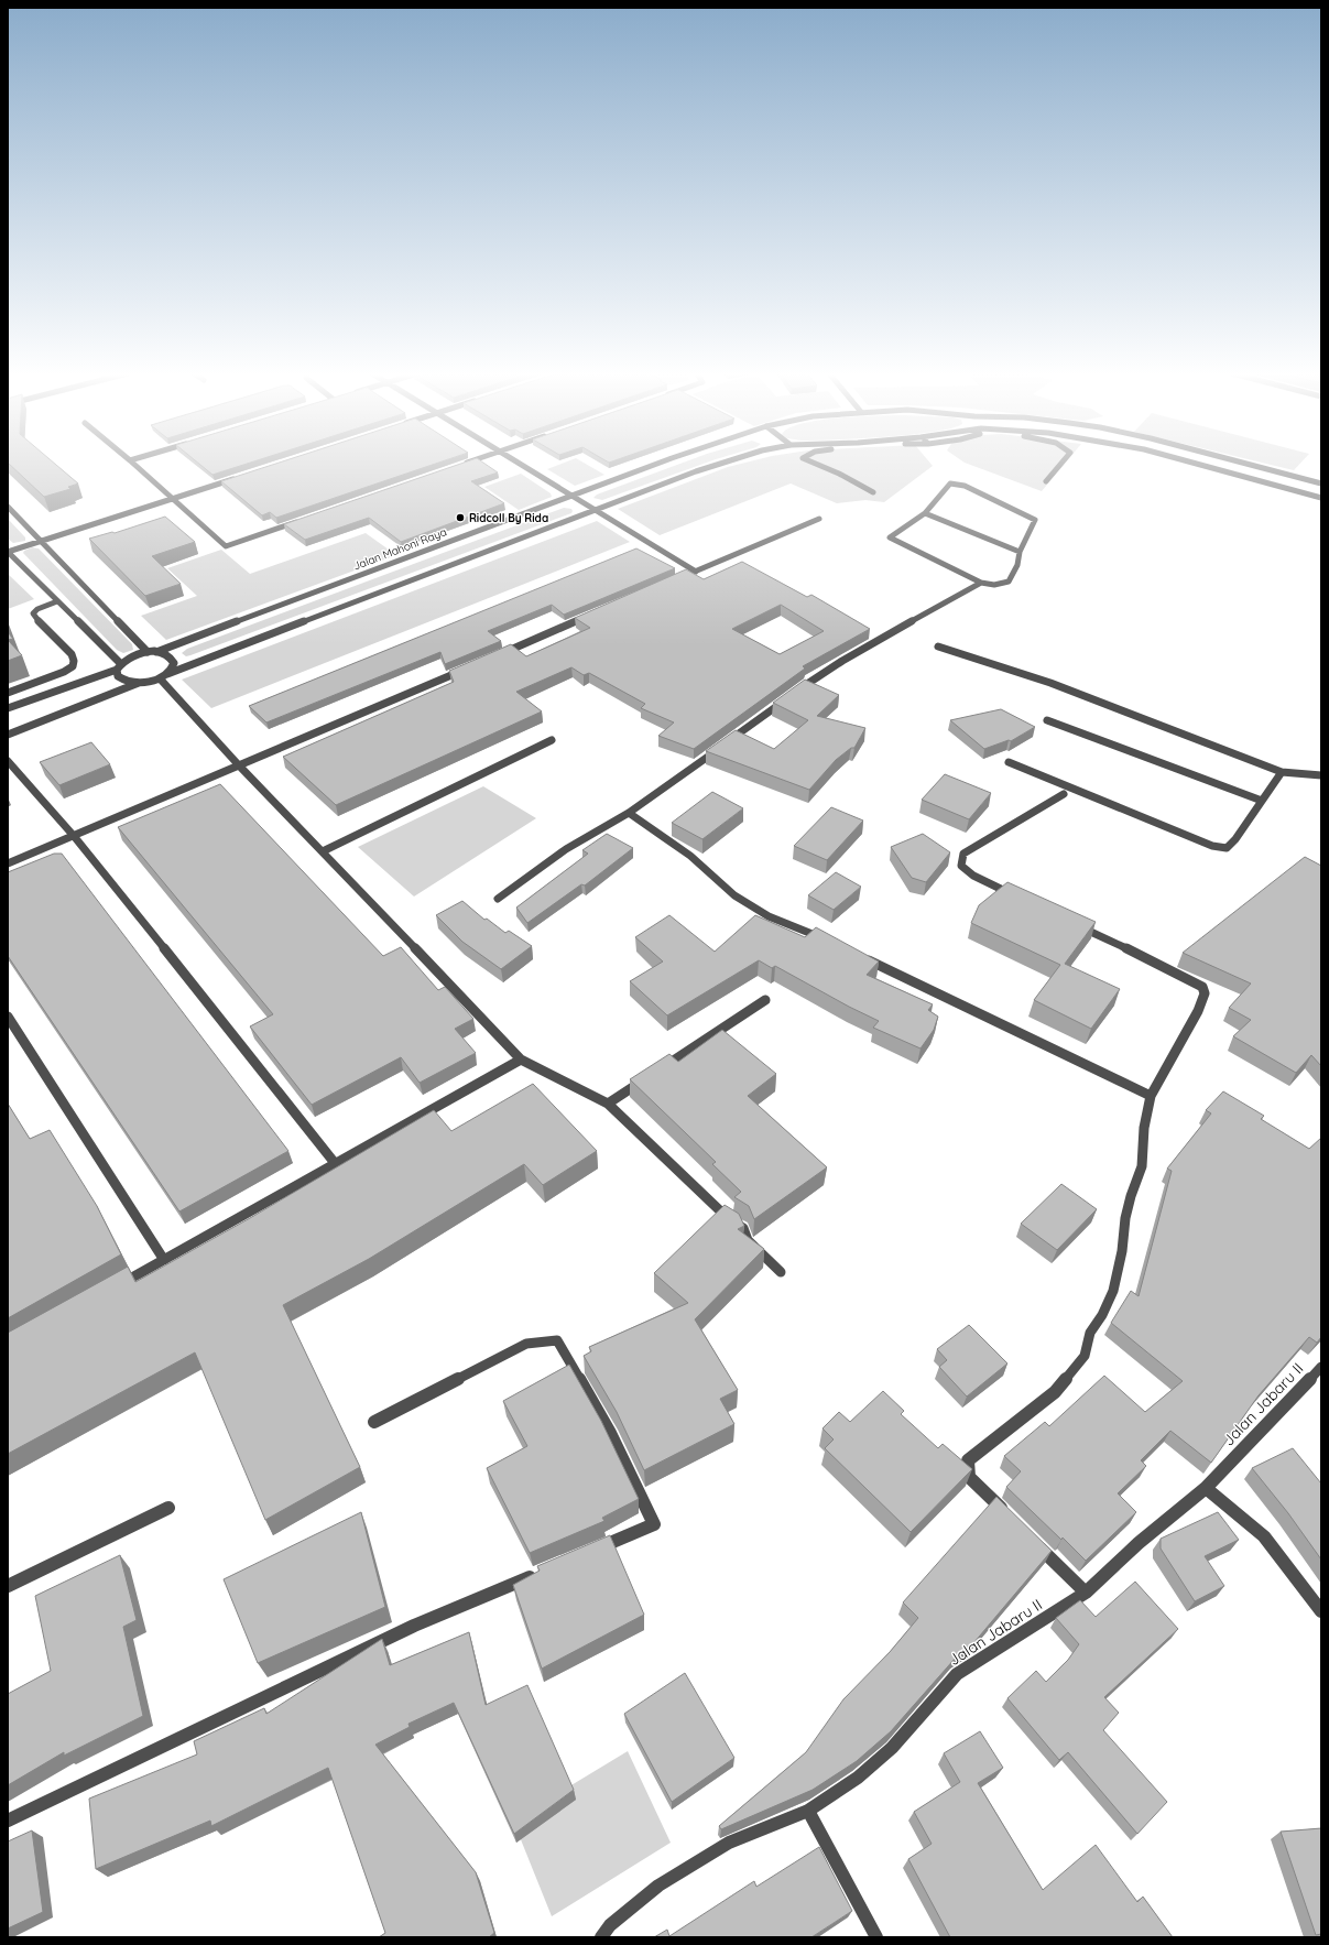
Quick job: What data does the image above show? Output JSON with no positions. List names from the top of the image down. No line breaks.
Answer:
{"streets":{"street":["Jalan Mahoni Raya","Jalan Jabaru II"]},"places":["Ridcoll By Rida"]}
